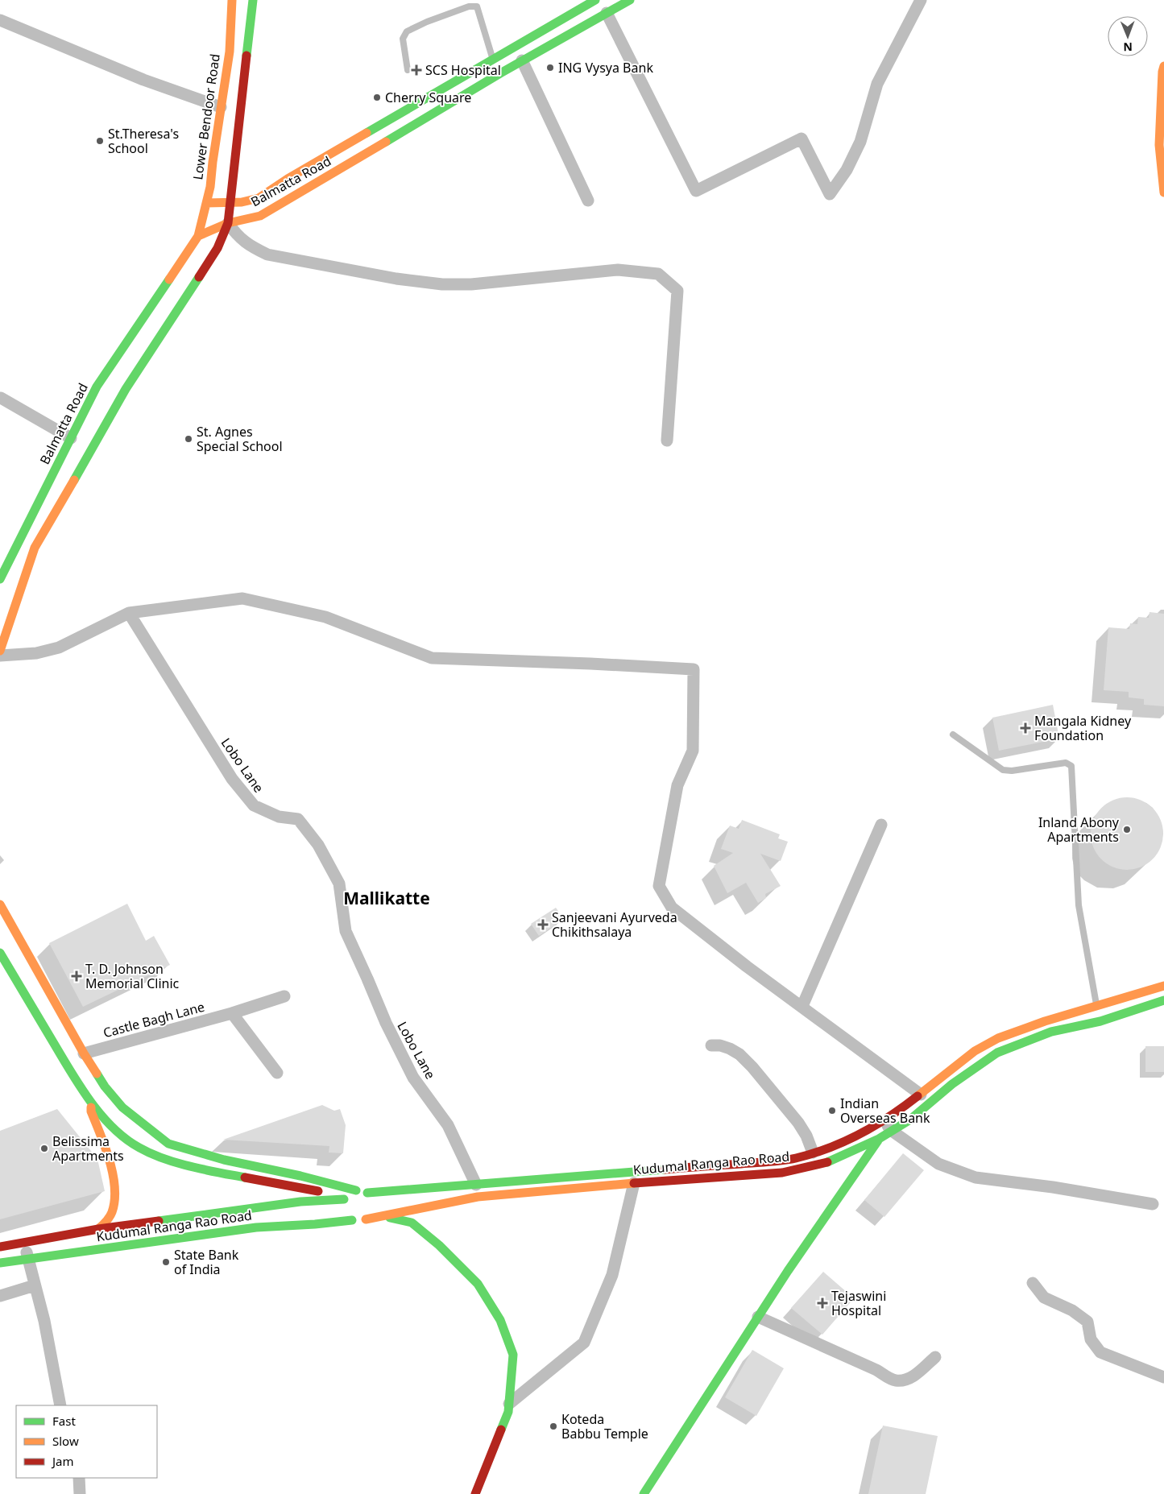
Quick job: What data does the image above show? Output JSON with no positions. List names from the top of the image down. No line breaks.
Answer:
{"streets":{"main road":["Lower Bendoor Road","Balmatta Road","Kudumal Ranga Rao Road"],"street":["Lobo Lane","Castle Bagh Lane"]},"crossings":[["Lower Bendoor Road","Balmatta Road"]],"districts":["Mallikatte"],"places":{"other":["ING Vysya Bank","Cherry Square","St.Theresa's School","St. Agnes Special School","Inland Abony Apartments","Indian Overseas Bank","Belissima Apartments","State Bank of India","Koteda Babbu Temple"],"health":["SCS Hospital","Mangala Kidney Foundation","Sanjeevani Ayurveda Chikithsalaya","T. D. Johnson Memorial Clinic","Tejaswini Hospital"]},"legend":["Fast","Slow","Jam"],"north":"bottom"}
